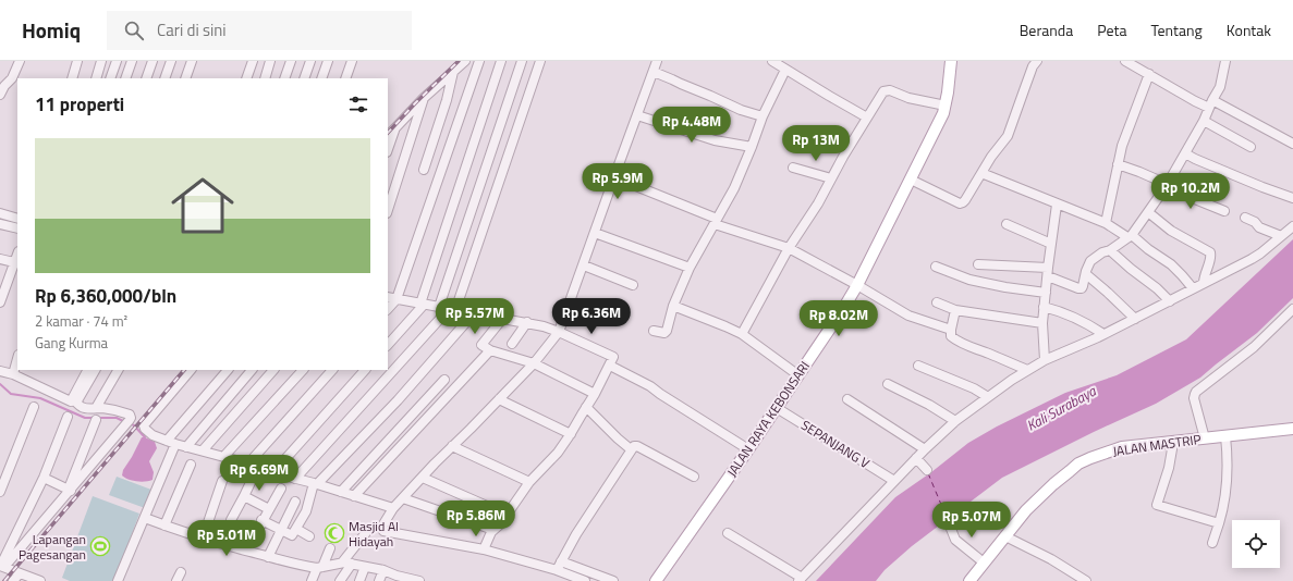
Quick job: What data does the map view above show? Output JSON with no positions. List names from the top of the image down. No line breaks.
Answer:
{"streets":{"main road":["JALAN RAYA KEBONSARI","JALAN MASTRIP"],"street":["SEPANJANG V"]},"crossings":[["JALAN RAYA KEBONSARI","SEPANJANG V"]],"water":["Kali Surabaya"],"places":{"mosque":["Masjid Al Hidayah"],"sports":["Lapangan Pagesangan"]},"page":{"header":"Homiq","search":"Cari di sini","nav":["Beranda","Peta","Tentang","Kontak"],"heading":"11 properti","price":["Rp 4.48M","Rp 13M","Rp 5.9M","Rp 10.2M","Rp 5.57M","Rp 6.36M","Rp 8.02M","Rp 6.69M","Rp 5.86M","Rp 5.07M","Rp 5.01M"],"list":[{"name":"Rp 6,360,000/bln","note":"2 kamar · 74 m² · Gang Kurma"}]}}
